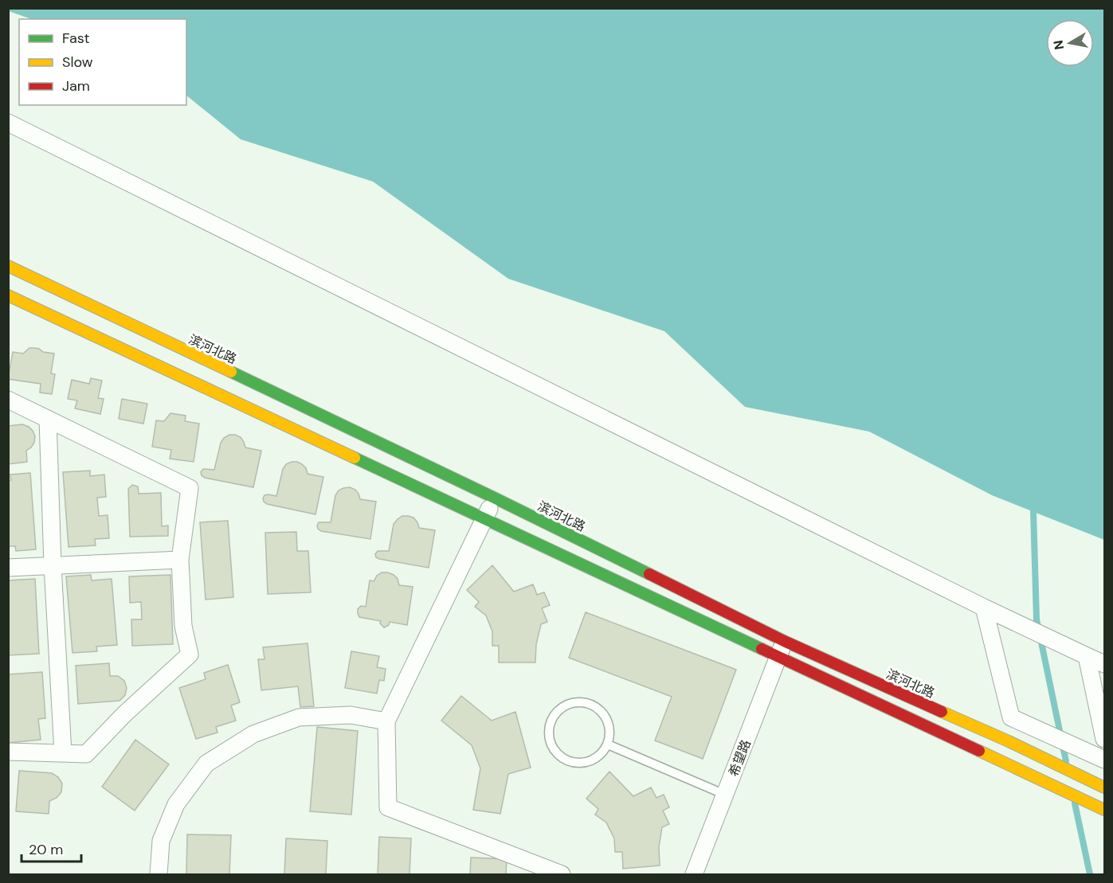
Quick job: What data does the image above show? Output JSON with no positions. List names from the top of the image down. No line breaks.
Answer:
{"streets":{"main road":["滨河北路"],"street":["希望路"]},"crossings":[["滨河北路","希望路"]],"legend":["Fast","Slow","Jam"],"scale_bar":"20 m","north":"left"}
